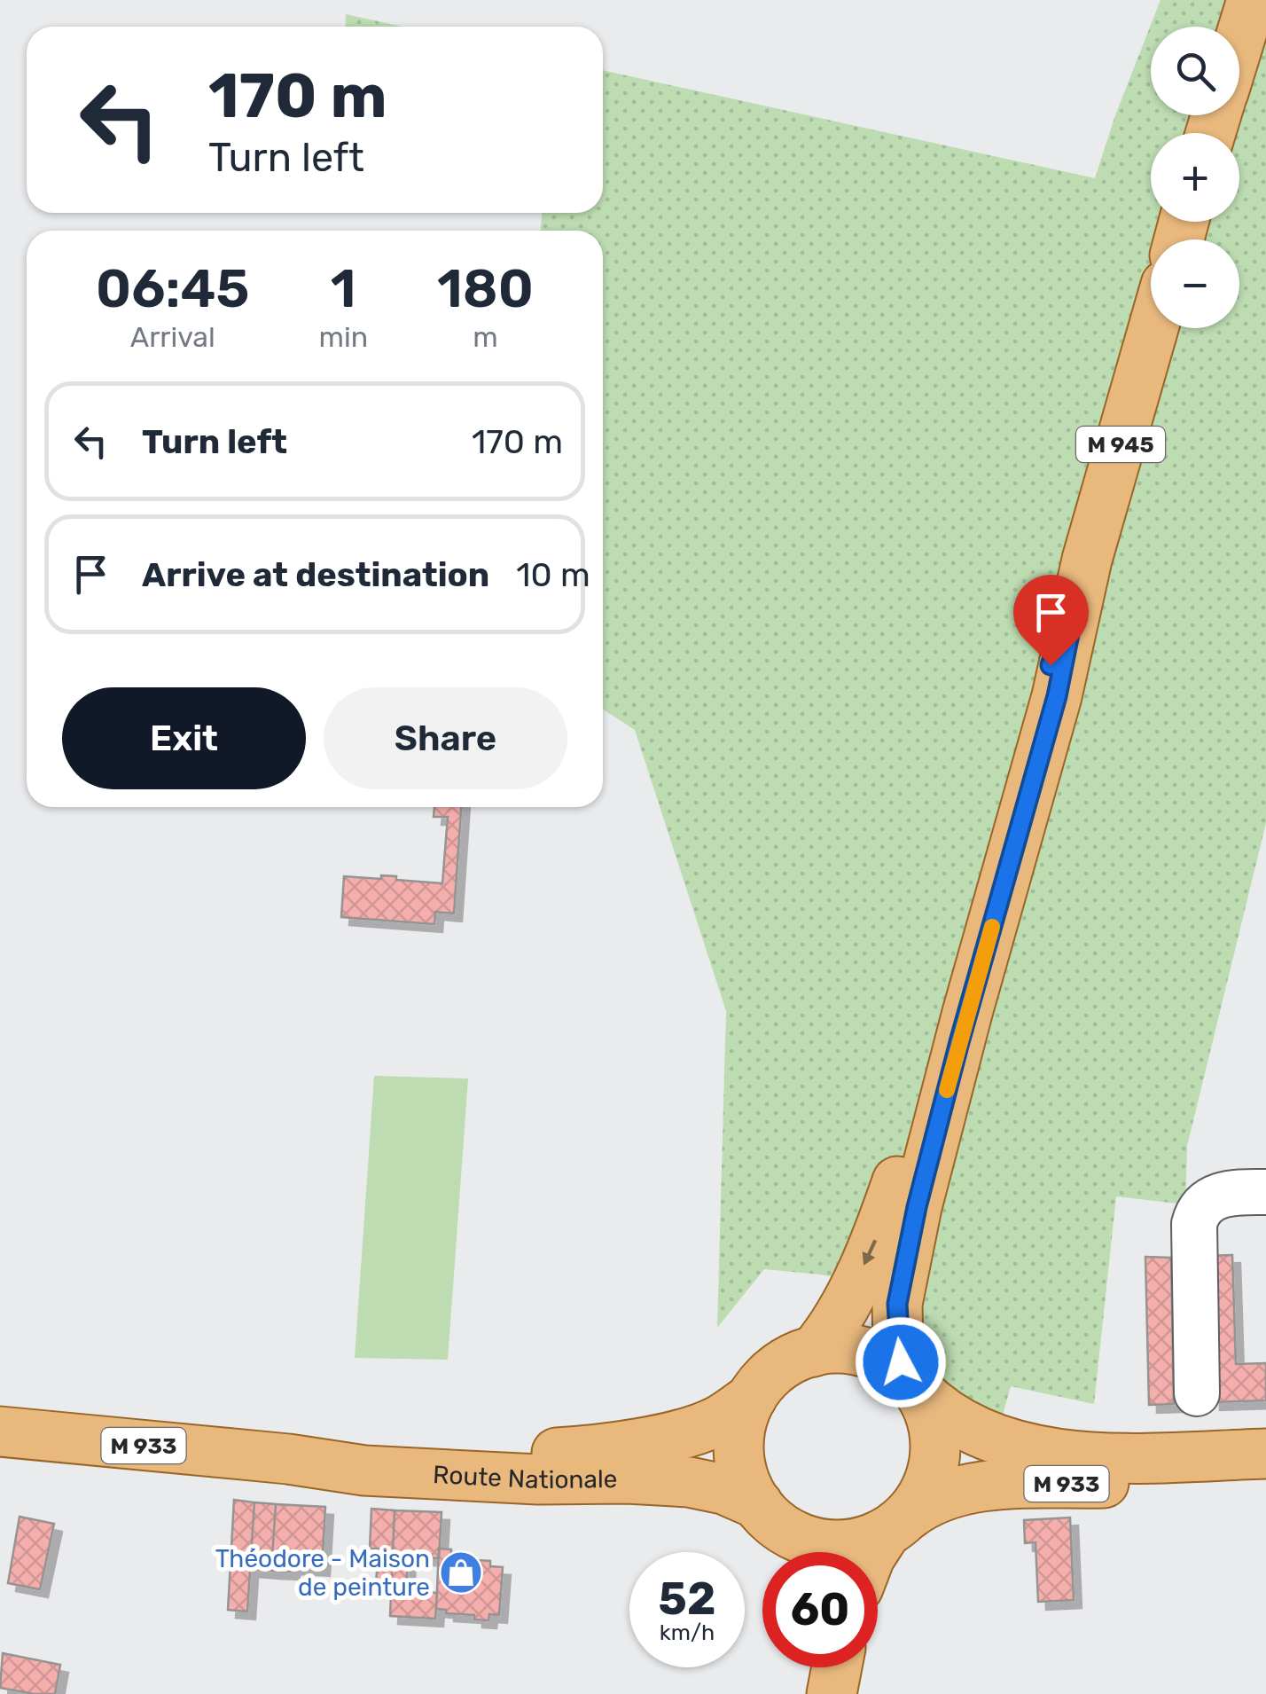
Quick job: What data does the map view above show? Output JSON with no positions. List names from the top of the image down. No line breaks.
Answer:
{"streets":{"main road":["M 945","M 933","Route Nationale"]},"crossings":[["M 945","M 933"],["M 945","Route Nationale"],["M 933","Route Nationale"]],"places":{"shop":["Théodore - Maison de peinture"]},"page":{"map_buttons":["+","−"],"turn":["170 m","Turn left"],"eta":["06:45","Arrival","1","min","180","m"],"list":[{"name":"Turn left","value":"170 m"},{"name":"Arrive at destination","value":"10 m"}],"buttons":["Exit","Share"],"speed":"52 km/h","limit":"60"}}
